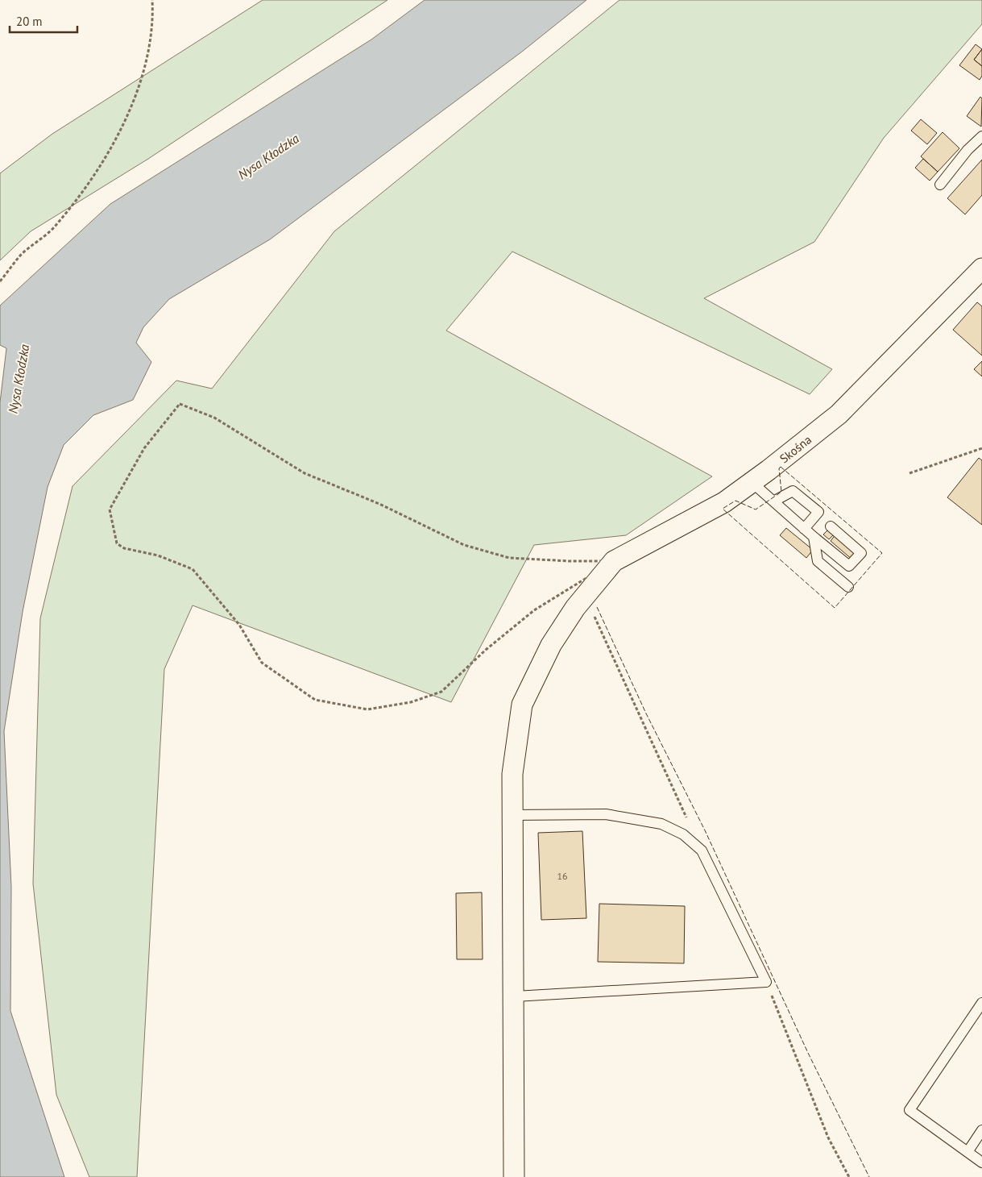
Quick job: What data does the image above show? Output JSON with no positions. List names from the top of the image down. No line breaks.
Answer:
{"streets":{"street":["Skośna"]},"water":["Nysa Kłodzka"],"house_numbers":["16"],"scale_bar":"20 m"}
